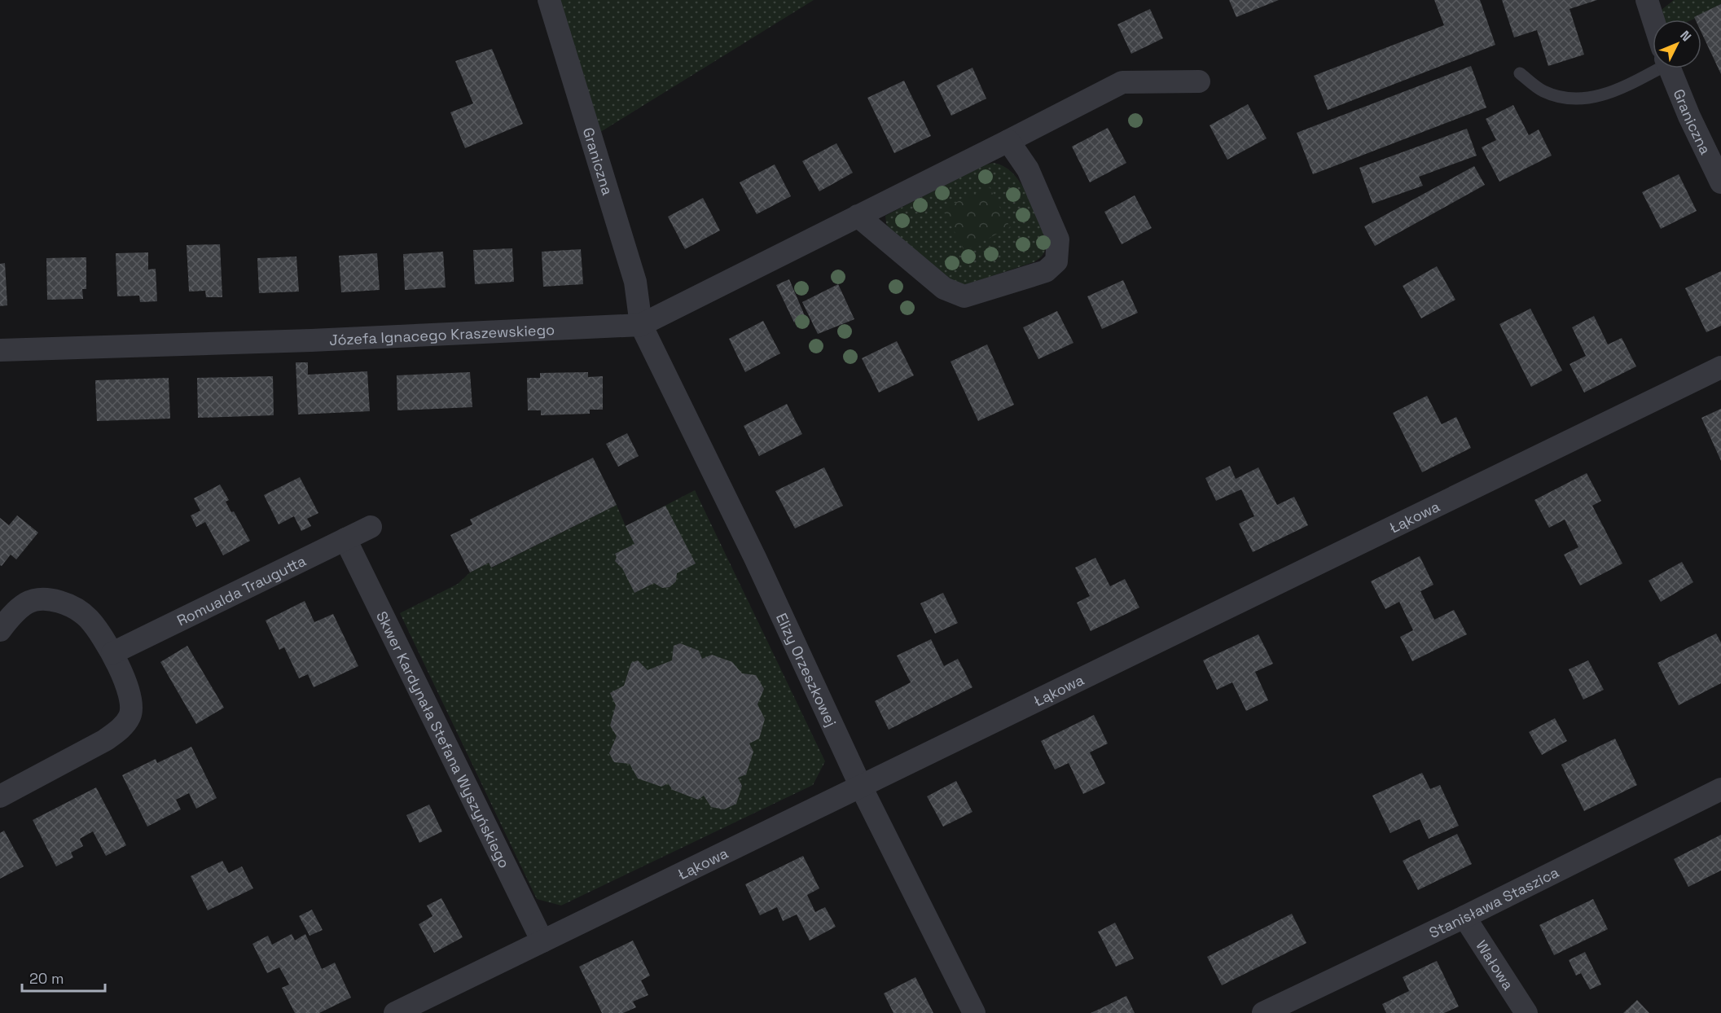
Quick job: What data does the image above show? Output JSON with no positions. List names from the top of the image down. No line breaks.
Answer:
{"streets":{"street":["Graniczna","Józefa Ignacego Kraszewskiego","Łąkowa","Romualda Traugutta","Elizy Orzeszkowej","Skwer Kardynała Stefana Wyszyńskiego","Stanisława Staszica","Wałowa"]},"crossings":[["Graniczna","Józefa Ignacego Kraszewskiego"],["Graniczna","Elizy Orzeszkowej"],["Józefa Ignacego Kraszewskiego","Elizy Orzeszkowej"],["Łąkowa","Elizy Orzeszkowej"],["Łąkowa","Skwer Kardynała Stefana Wyszyńskiego"],["Romualda Traugutta","Skwer Kardynała Stefana Wyszyńskiego"],["Stanisława Staszica","Wałowa"]],"scale_bar":"20 m","north":"top right"}
